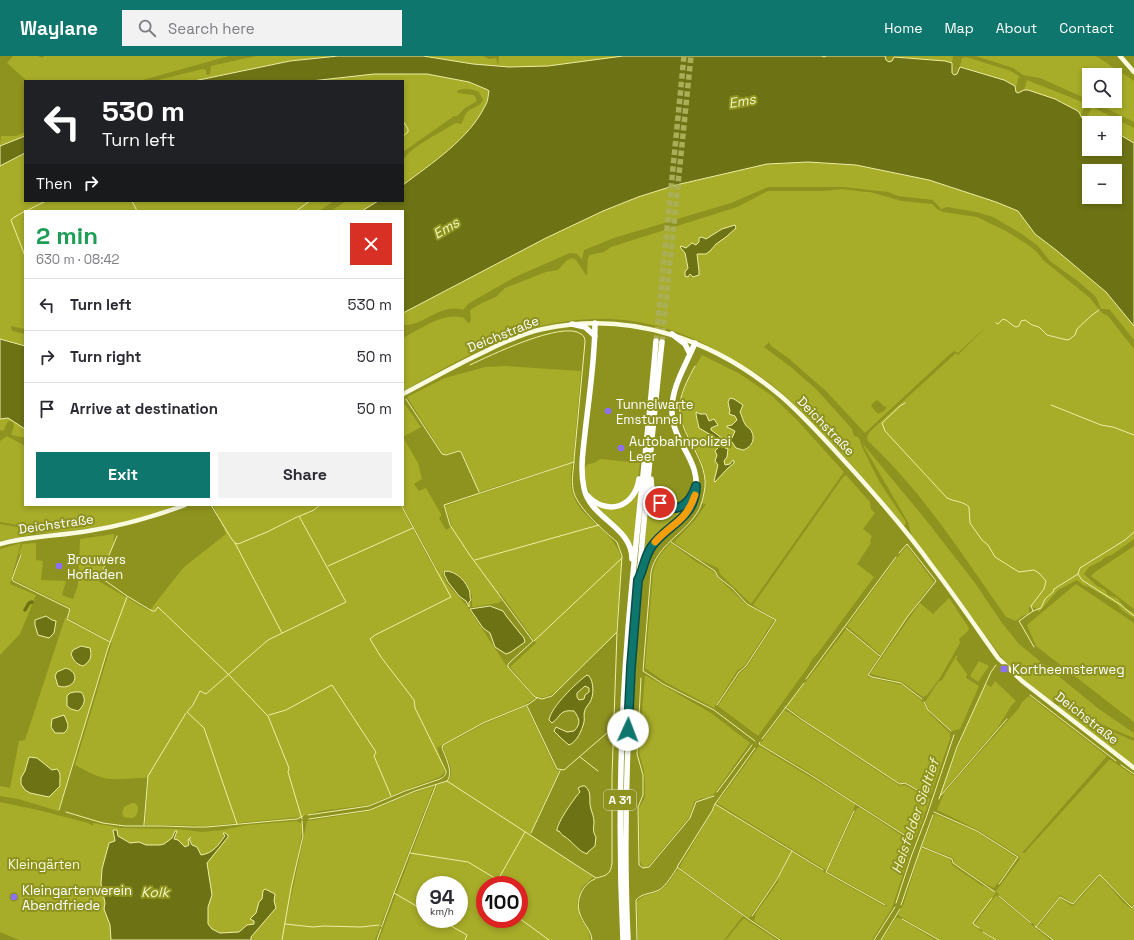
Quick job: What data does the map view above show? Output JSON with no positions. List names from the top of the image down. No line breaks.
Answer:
{"streets":{"highway":["A 31"],"street":["Deichstraße"]},"water":["Ems","Heisfelder Sieltief","Kolk"],"parks":["Kleingärten"],"places":{"other":["Tunnelwarte Emstunnel","Autobahnpolizei Leer","Brouwers Hofladen","Kleingartenverein Abendfriede"],"transit":["Kortheemsterweg"]},"page":{"header":"Waylane","search":"Search here","nav":["Home","Map","About","Contact"],"map_buttons":["+","−"],"turn":["530 m","Turn left"],"then":"Then","heading":["2 min","630 m · 08:42"],"list":[{"name":"Turn left","value":"530 m"},{"name":"Turn right","value":"50 m"},{"name":"Arrive at destination","value":"50 m"}],"buttons":["Exit","Share"],"speed":"94 km/h","limit":"100"}}
